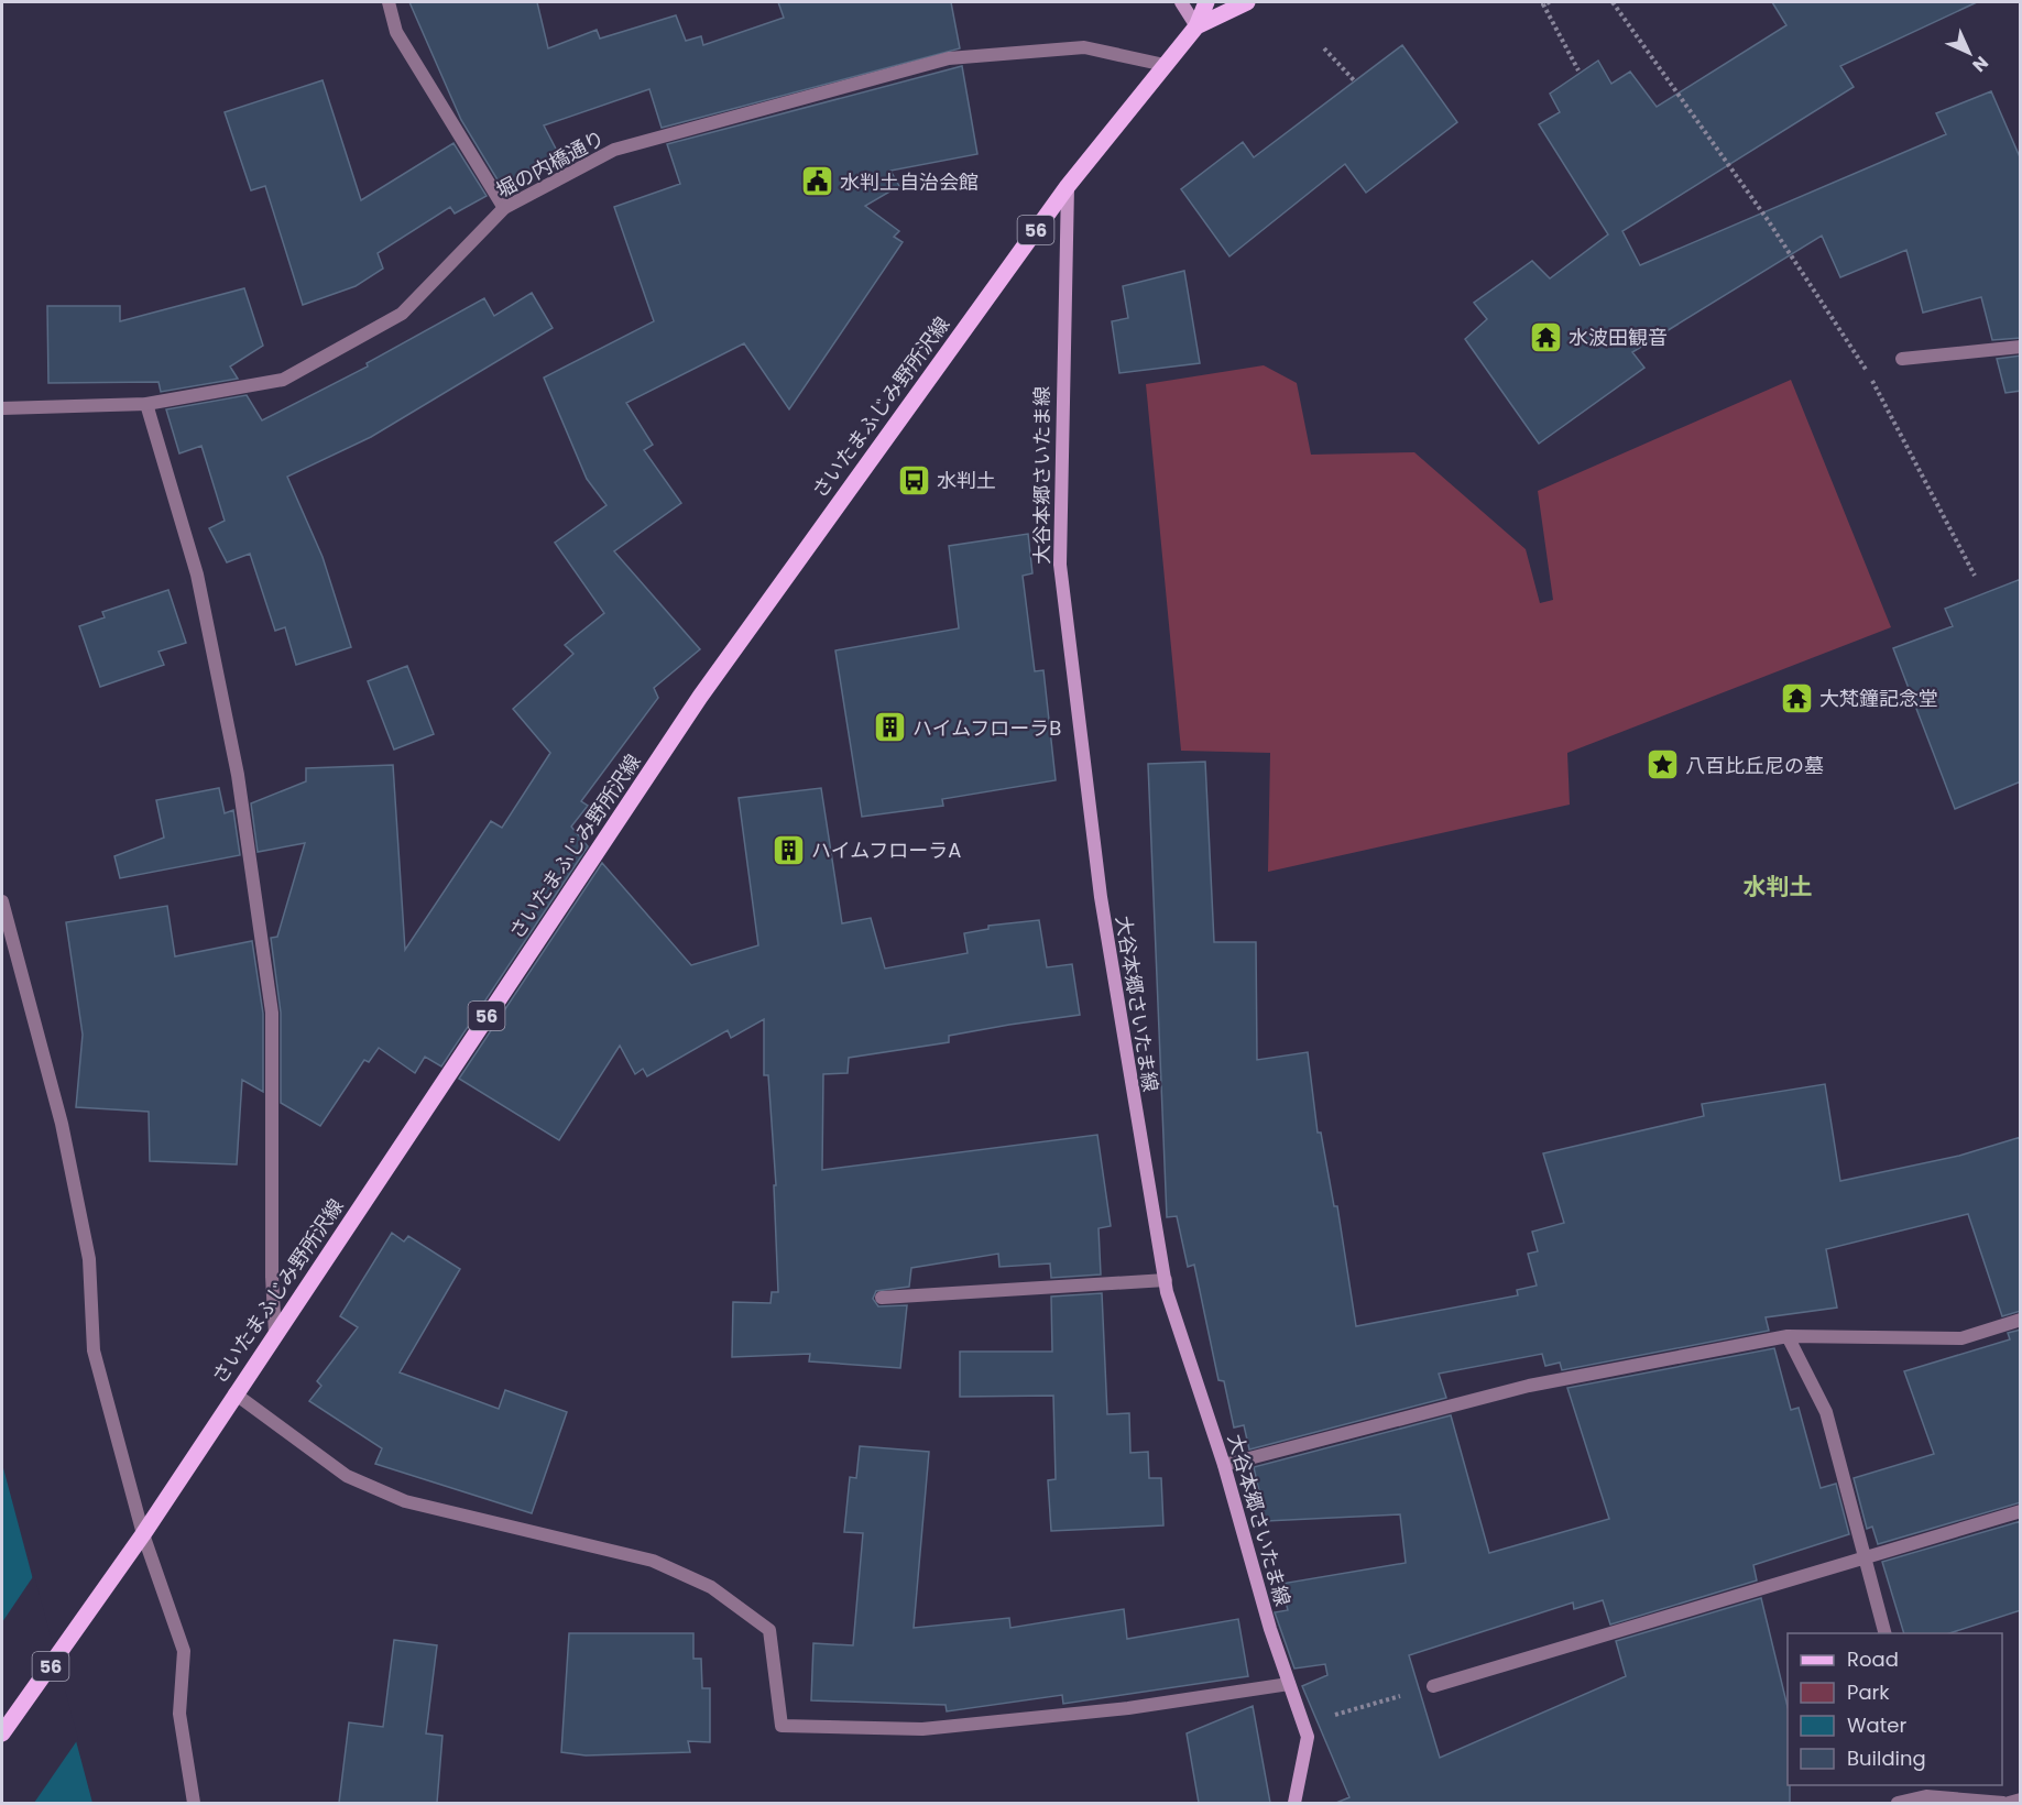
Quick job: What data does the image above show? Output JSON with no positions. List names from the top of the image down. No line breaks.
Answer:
{"streets":{"main road":["56","さいたまふじみ野所沢線","大谷本郷さいたま線"],"street":["堀の内橋通り"]},"crossings":[["堀の内橋通り","さいたまふじみ野所沢線"],["さいたまふじみ野所沢線","大谷本郷さいたま線"]],"districts":["水判土"],"places":{"public building":["水判土自治会館"],"temple":["水波田観音","大梵鐘記念堂"],"bus stop":["水判土"],"building":["ハイムフローラB","ハイムフローラA"],"place":["八百比丘尼の墓"]},"legend":["Road","Park","Water","Building"],"north":"bottom right"}
